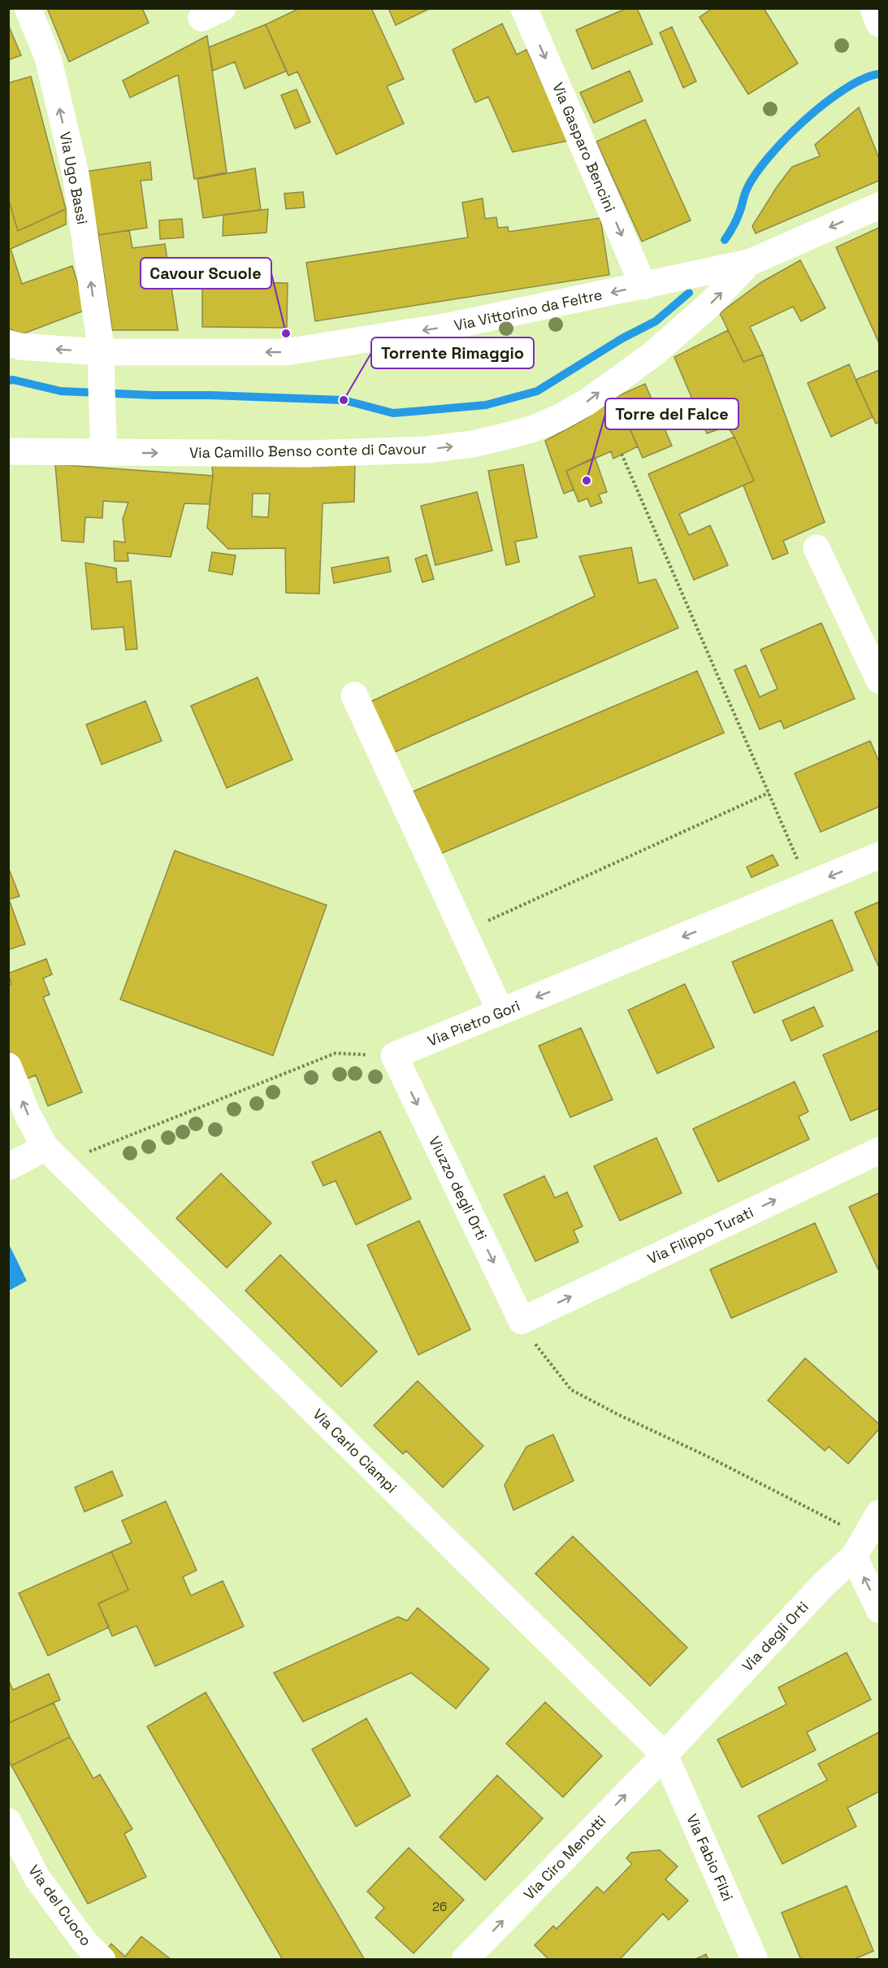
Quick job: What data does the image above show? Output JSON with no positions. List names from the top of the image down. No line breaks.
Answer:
{"streets":{"street":["Via Gasparo Bencini","Via Ugo Bassi","Via Vittorino da Feltre","Via Camillo Benso conte di Cavour","Via Pietro Gori","Viuzzo degli Orti","Via Filippo Turati","Via Carlo Ciampi","Via degli Orti","Via Ciro Menotti","Via Fabio Filzi","Via del Cuoco"]},"crossings":[["Via Gasparo Bencini","Via Vittorino da Feltre"],["Via Ugo Bassi","Via Vittorino da Feltre"],["Via Vittorino da Feltre","Via Camillo Benso conte di Cavour"],["Via Pietro Gori","Viuzzo degli Orti"],["Viuzzo degli Orti","Via Filippo Turati"],["Via Carlo Ciampi","Via degli Orti"],["Via Carlo Ciampi","Via Ciro Menotti"],["Via Carlo Ciampi","Via Fabio Filzi"],["Via degli Orti","Via Ciro Menotti"],["Via degli Orti","Via Fabio Filzi"],["Via Ciro Menotti","Via Fabio Filzi"]],"one_way":["Via Gasparo Bencini","Via Ugo Bassi","Via Vittorino da Feltre","Via Pietro Gori","Viuzzo degli Orti","Via Filippo Turati","Via Ciro Menotti"],"places":["Cavour Scuole","Torrente Rimaggio","Torre del Falce"],"house_numbers":["26"]}
